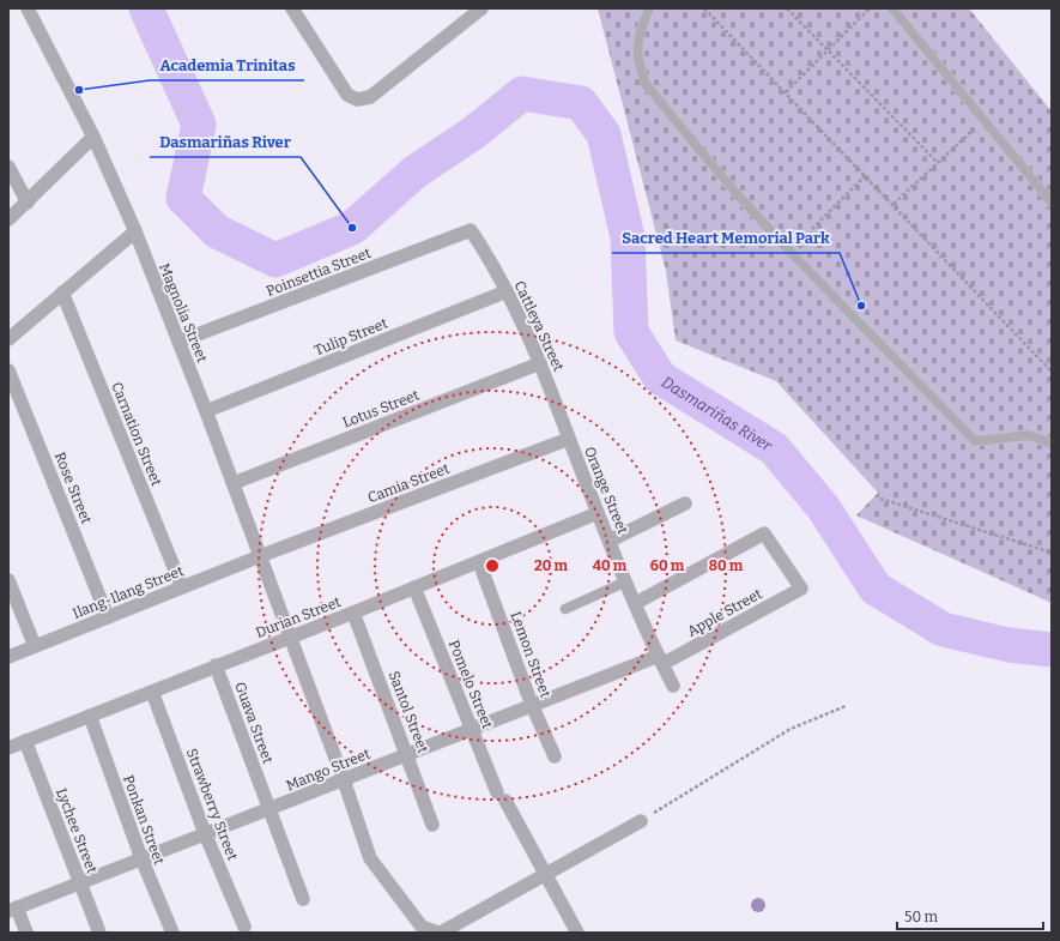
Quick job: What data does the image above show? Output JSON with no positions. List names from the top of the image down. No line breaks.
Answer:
{"streets":{"street":["Poinsettia Street","Magnolia Street","Cattleya Street","Tulip Street","Lotus Street","Carnation Street","Camia Street","Rose Street","Orange Street","Ilang-Ilang Street","Apple Street","Durian Street","Lemon Street","Pomelo Street","Santol Street","Guava Street","Mango Street","Strawberry Street","Ponkan Street","Lychee Street"]},"crossings":[["Poinsettia Street","Magnolia Street"],["Poinsettia Street","Cattleya Street"],["Magnolia Street","Tulip Street"],["Magnolia Street","Lotus Street"],["Magnolia Street","Camia Street"],["Magnolia Street","Ilang-Ilang Street"],["Magnolia Street","Durian Street"],["Magnolia Street","Mango Street"],["Cattleya Street","Tulip Street"],["Cattleya Street","Lotus Street"],["Cattleya Street","Camia Street"],["Cattleya Street","Orange Street"],["Carnation Street","Ilang-Ilang Street"],["Camia Street","Orange Street"],["Camia Street","Ilang-Ilang Street"],["Rose Street","Ilang-Ilang Street"],["Orange Street","Apple Street"],["Orange Street","Durian Street"],["Orange Street","Mango Street"],["Apple Street","Mango Street"],["Durian Street","Lemon Street"],["Durian Street","Pomelo Street"],["Durian Street","Santol Street"],["Durian Street","Guava Street"],["Durian Street","Strawberry Street"],["Durian Street","Ponkan Street"],["Durian Street","Lychee Street"],["Lemon Street","Mango Street"],["Pomelo Street","Mango Street"],["Santol Street","Mango Street"],["Guava Street","Mango Street"],["Mango Street","Strawberry Street"],["Mango Street","Ponkan Street"],["Mango Street","Lychee Street"]],"water":["Dasmariñas River"],"places":["Academia Trinitas","Dasmariñas River","Sacred Heart Memorial Park"],"scale_bar":"50 m","rings":["20 m","40 m","60 m","80 m"]}
